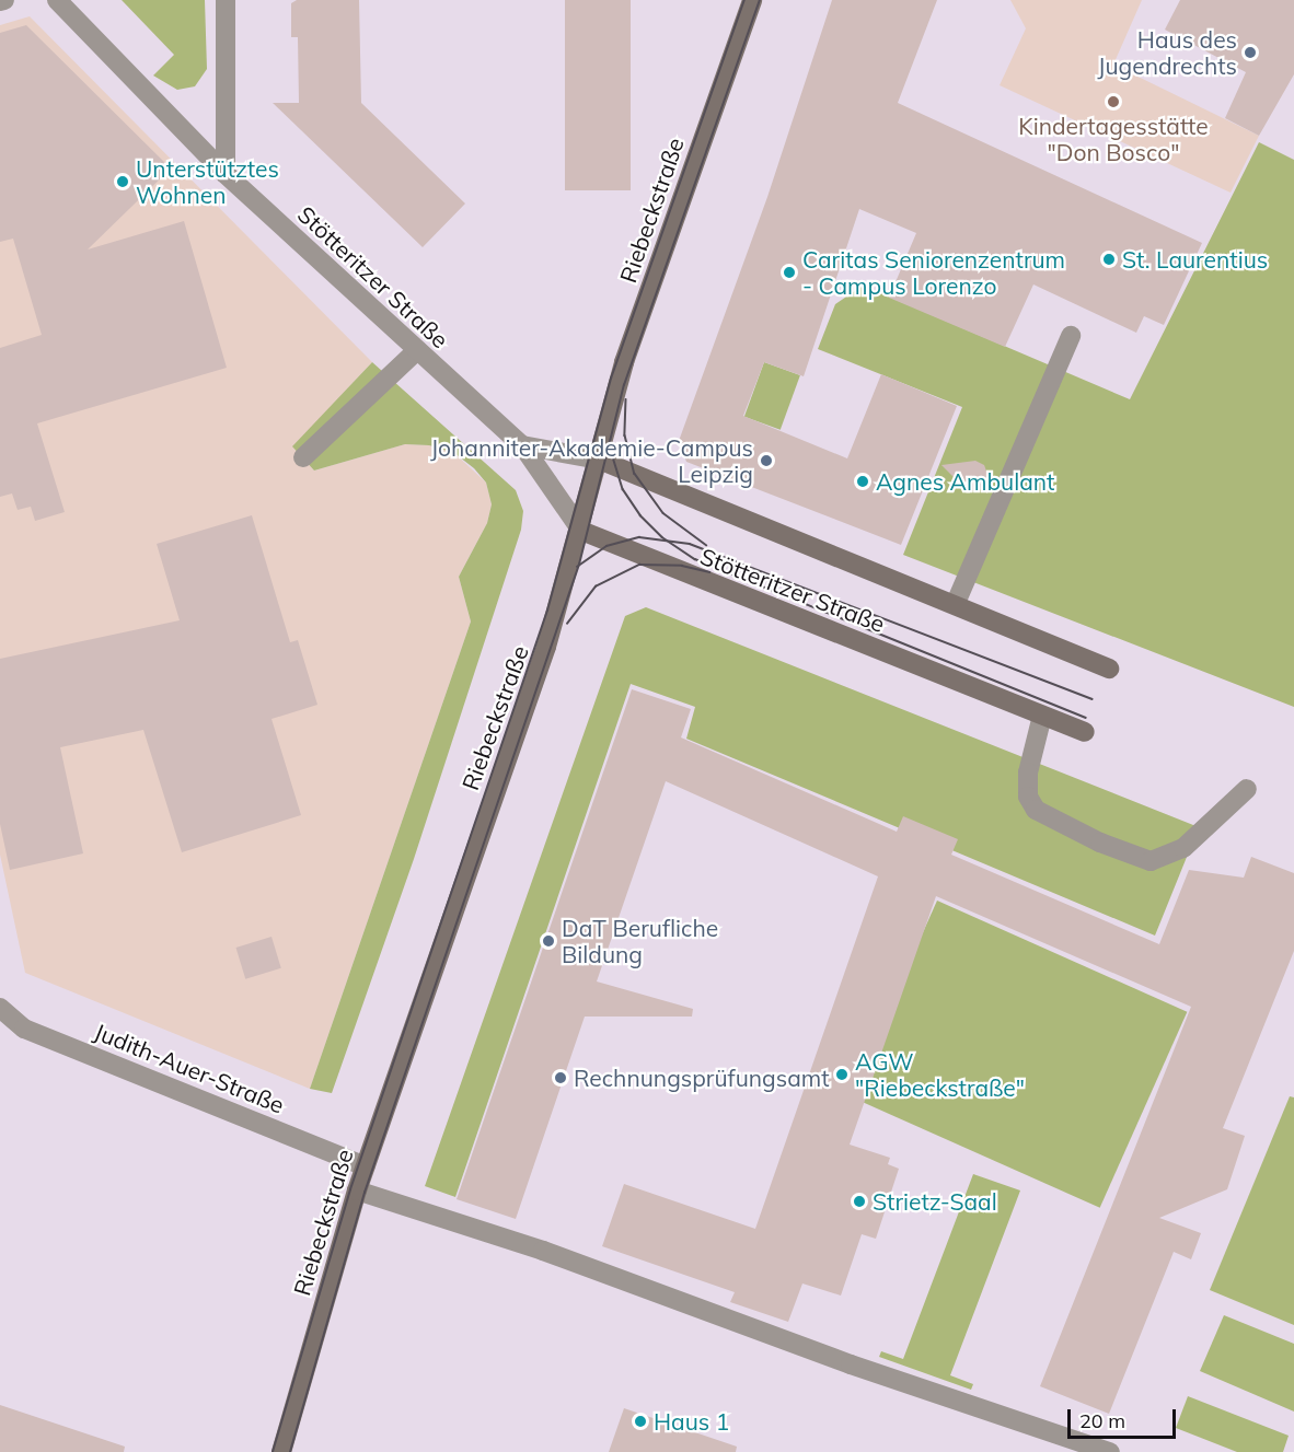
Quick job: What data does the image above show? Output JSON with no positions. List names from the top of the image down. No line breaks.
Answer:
{"streets":{"main road":["Riebeckstraße","Stötteritzer Straße"],"street":["Judith-Auer-Straße"]},"crossings":[["Riebeckstraße","Stötteritzer Straße"],["Riebeckstraße","Judith-Auer-Straße"]],"places":["Haus des Jugendrechts","Kindertagesstätte \"Don Bosco\"","Unterstütztes Wohnen","St. Laurentius","Caritas Seniorenzentrum - Campus Lorenzo","Johanniter-Akademie-Campus Leipzig","Agnes Ambulant","DaT Berufliche Bildung","AGW \"Riebeckstraße\"","Rechnungsprüfungsamt","Strietz-Saal","Haus 1"],"scale_bar":"20 m"}
